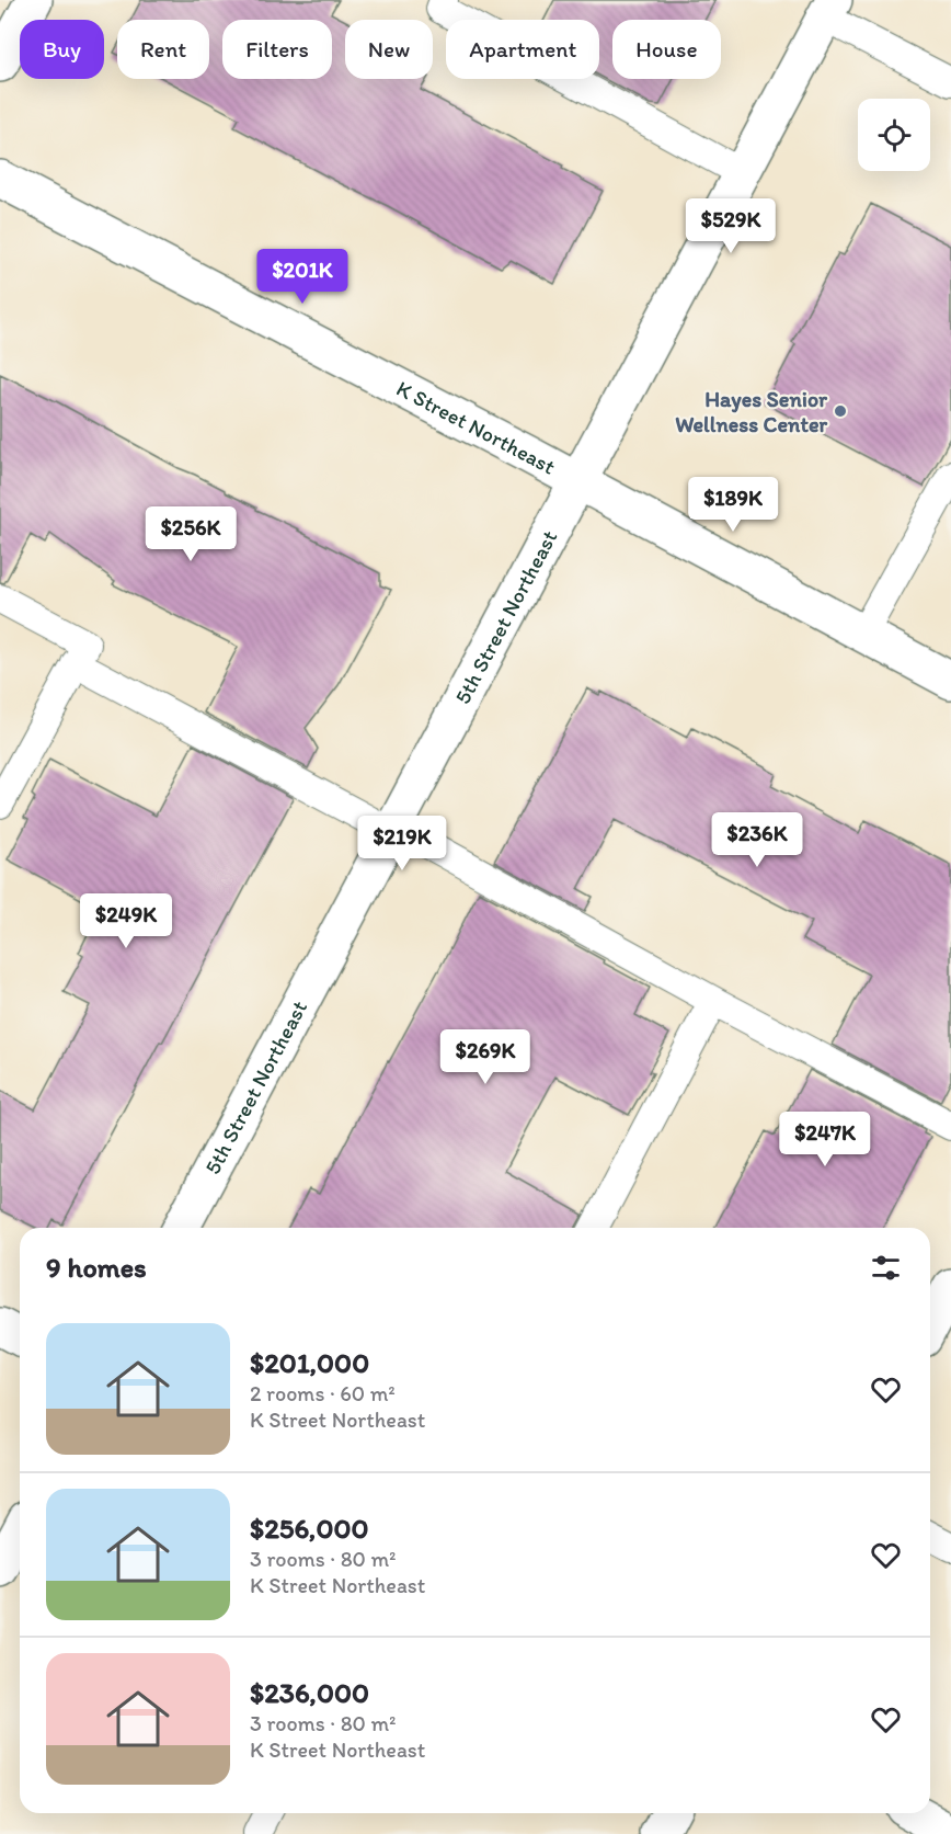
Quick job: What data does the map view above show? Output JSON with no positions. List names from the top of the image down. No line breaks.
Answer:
{"streets":{"street":["K Street Northeast","5th Street Northeast"]},"crossings":[["K Street Northeast","5th Street Northeast"]],"places":["Hayes Senior Wellness Center"],"page":{"chip":["Buy","Rent","Filters","New","Apartment","House"],"price":["$529K","$201K","$189K","$256K","$236K","$219K","$249K","$269K","$247K"],"heading":"9 homes","list":[{"name":"$201,000","note":"2 rooms · 60 m² · K Street Northeast"},{"name":"$256,000","note":"3 rooms · 80 m² · K Street Northeast"},{"name":"$236,000","note":"3 rooms · 80 m² · K Street Northeast"}]}}
